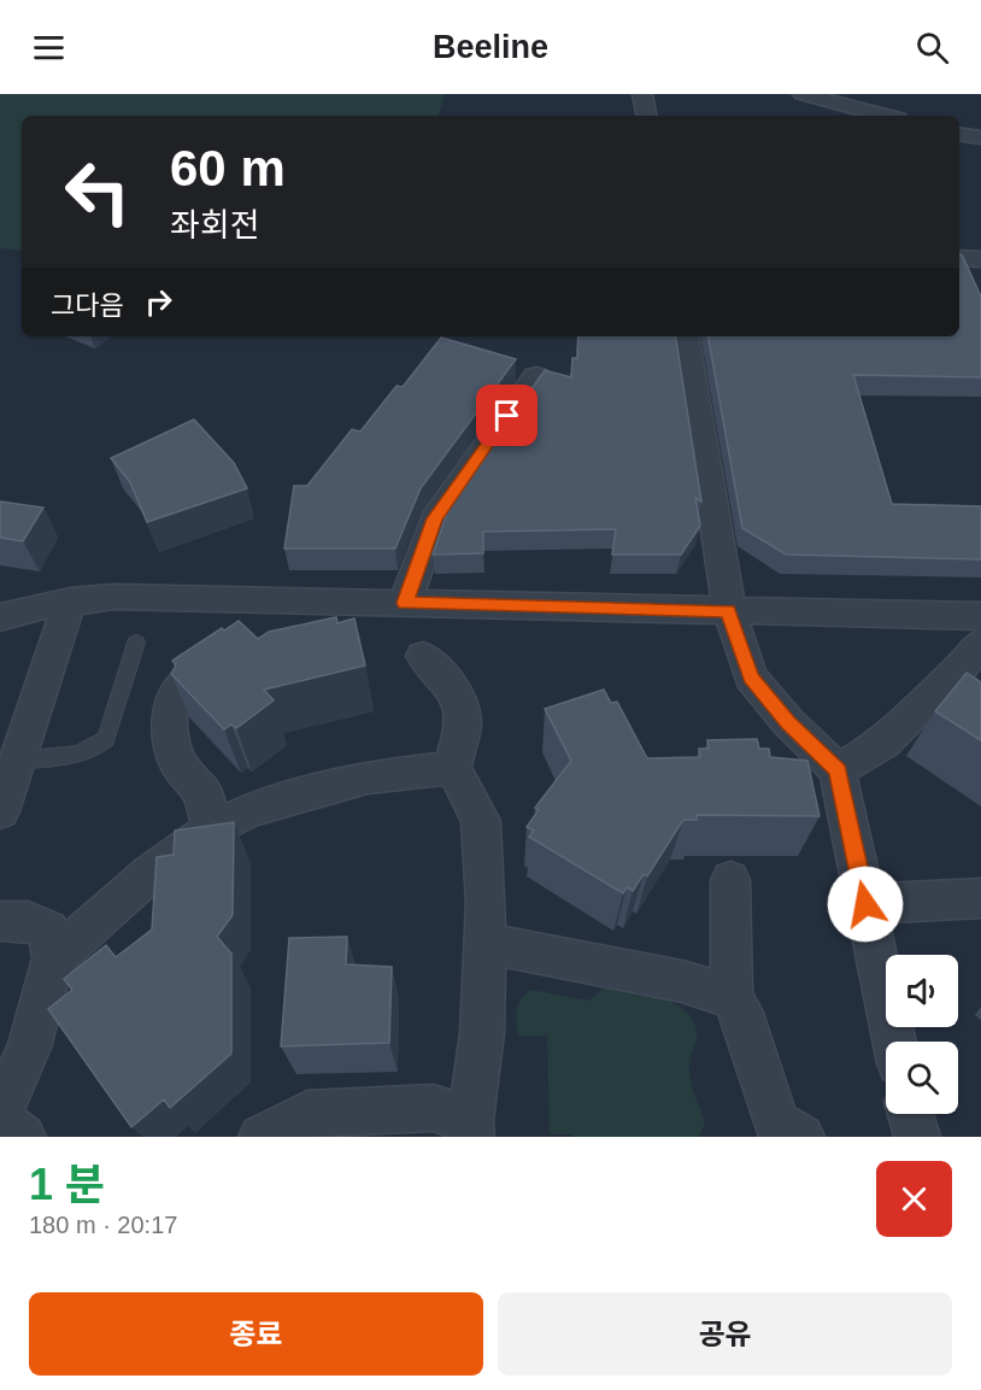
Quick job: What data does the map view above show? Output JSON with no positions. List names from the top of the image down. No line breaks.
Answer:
{"page":{"header":"Beeline","turn":["60 m","좌회전"],"then":"그다음","heading":["1 분","180 m · 20:17"],"buttons":["종료","공유"]}}
